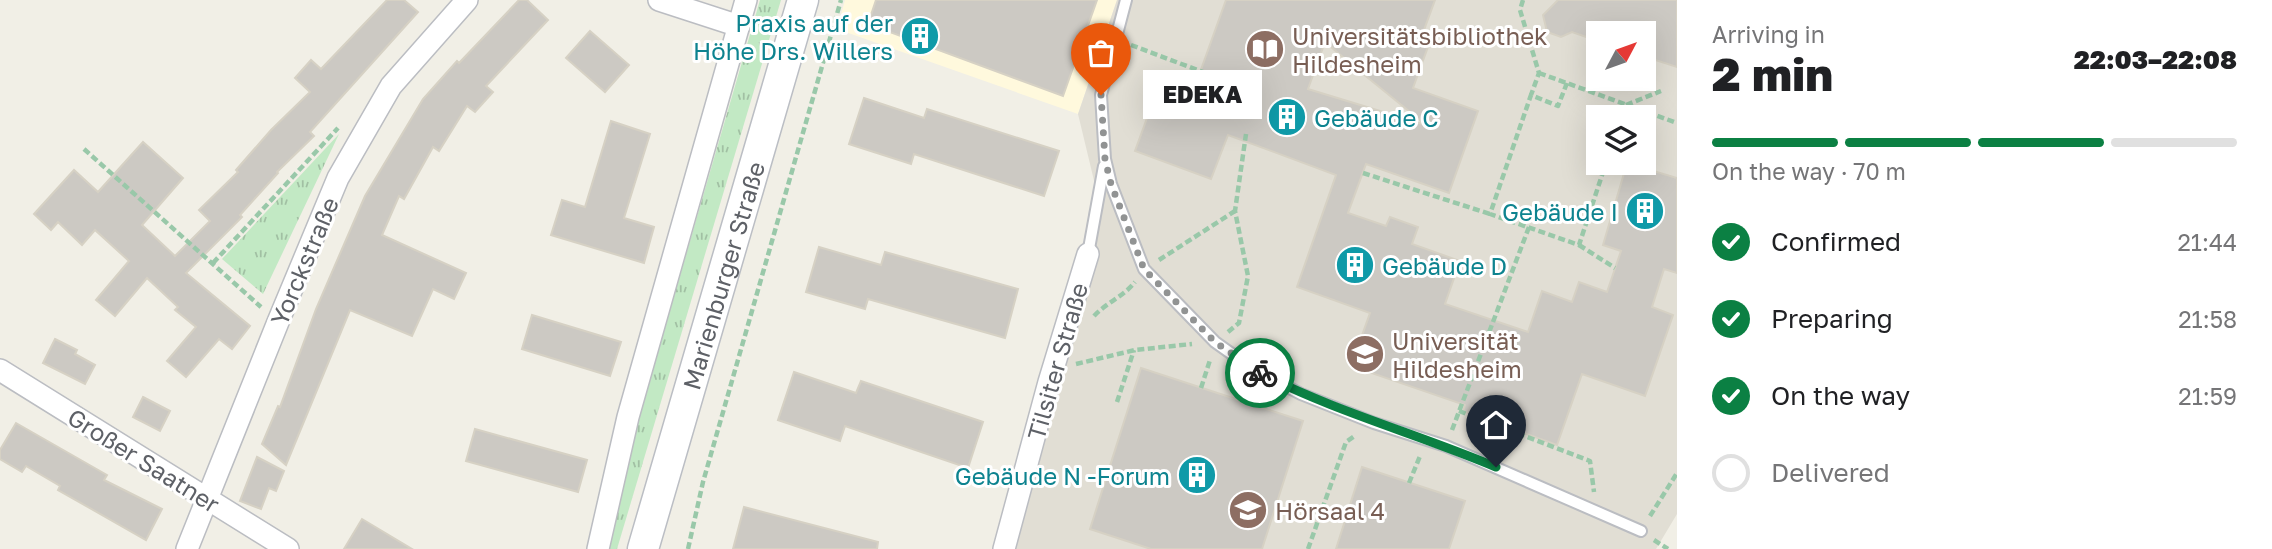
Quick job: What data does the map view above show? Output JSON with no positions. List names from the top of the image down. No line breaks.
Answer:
{"streets":{"main road":["Marienburger Straße"],"street":["Yorckstraße","Tilsiter Straße","Großer Saatner"]},"crossings":[["Yorckstraße","Großer Saatner"]],"places":{"building":["Praxis auf der Höhe Drs. Willers","Gebäude C","Gebäude I","Gebäude D","Gebäude N -Forum"],"library":["Universitätsbibliothek Hildesheim"],"other":["EDEKA"],"school or university":["Universität Hildesheim","Hörsaal 4"]},"north":"top right","page":{"heading":["2 min","Arriving in","22:03–22:08"],"bubble":"EDEKA","bar":"On the way · 70 m","list":[["Confirmed","21:44"],["Preparing","21:58"],["On the way","21:59"],"Delivered"]}}
